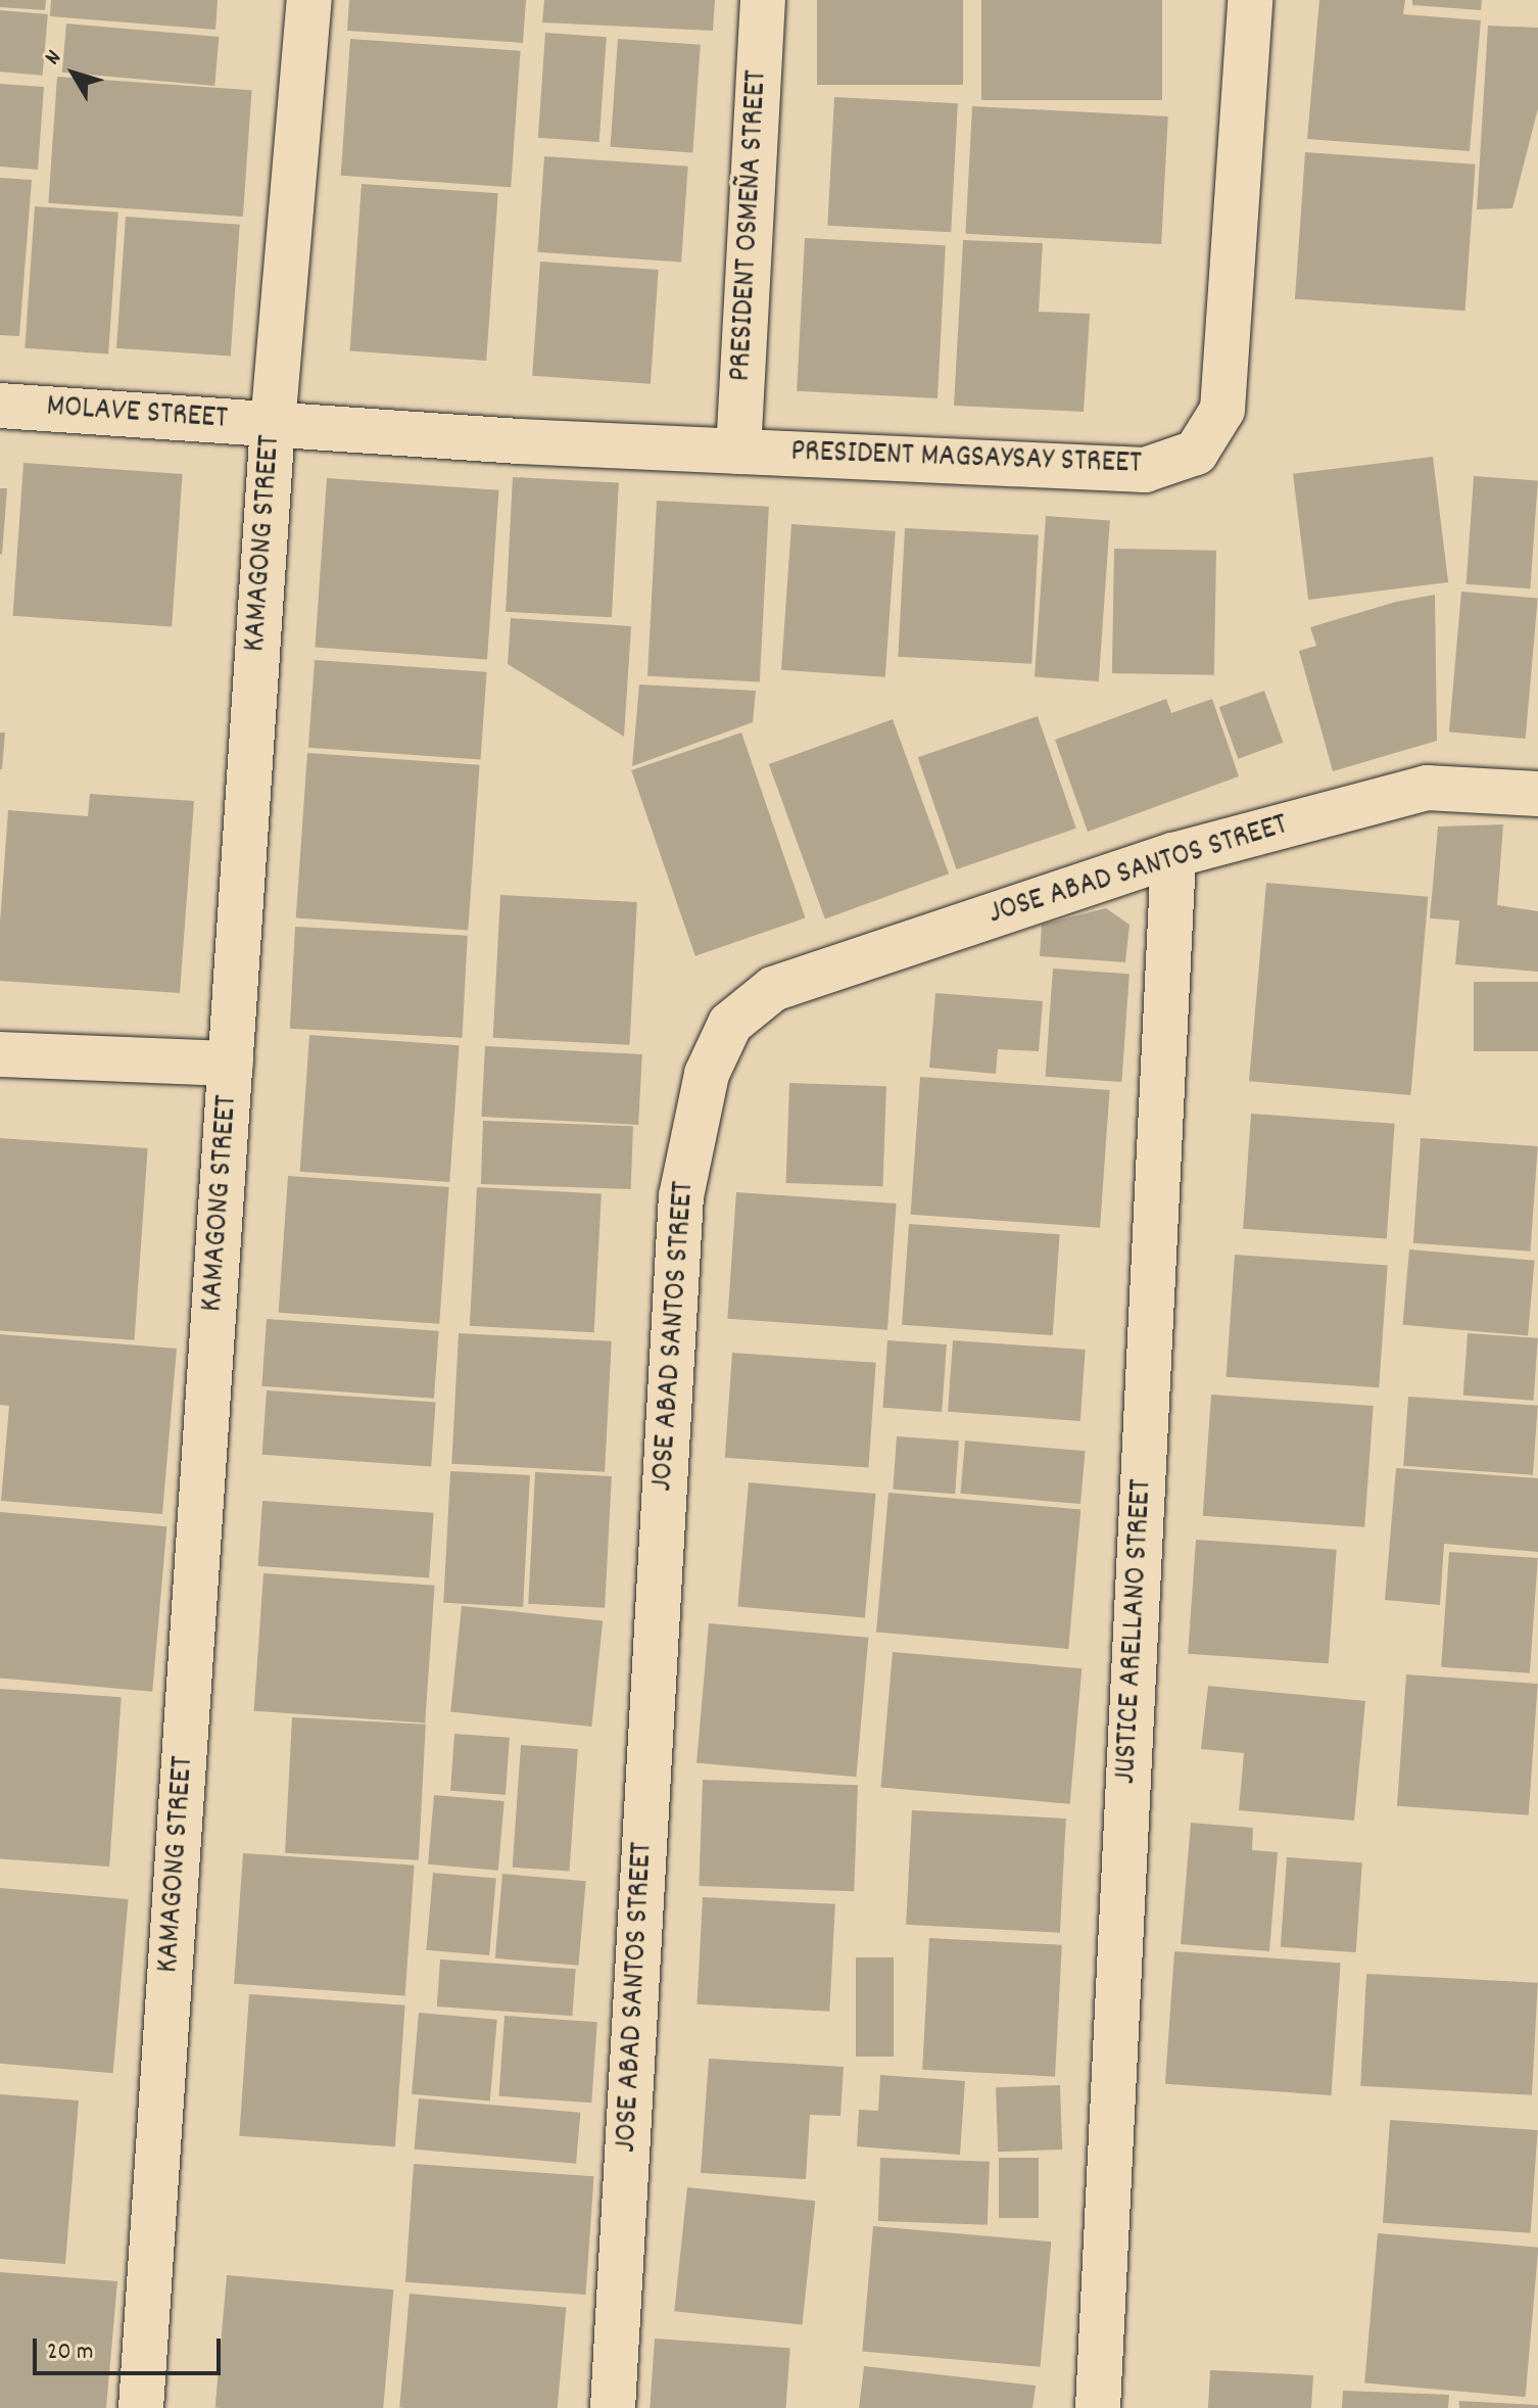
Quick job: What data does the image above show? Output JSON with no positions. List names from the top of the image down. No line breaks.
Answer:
{"streets":{"street":["PRESIDENT OSMEÑA STREET","MOLAVE STREET","PRESIDENT MAGSAYSAY STREET","KAMAGONG STREET","JOSE ABAD SANTOS STREET","JUSTICE ARELLANO STREET"]},"crossings":[["PRESIDENT OSMEÑA STREET","PRESIDENT MAGSAYSAY STREET"],["MOLAVE STREET","PRESIDENT MAGSAYSAY STREET"],["MOLAVE STREET","KAMAGONG STREET"],["JOSE ABAD SANTOS STREET","JUSTICE ARELLANO STREET"]],"scale_bar":"20 m","north":"top left"}
